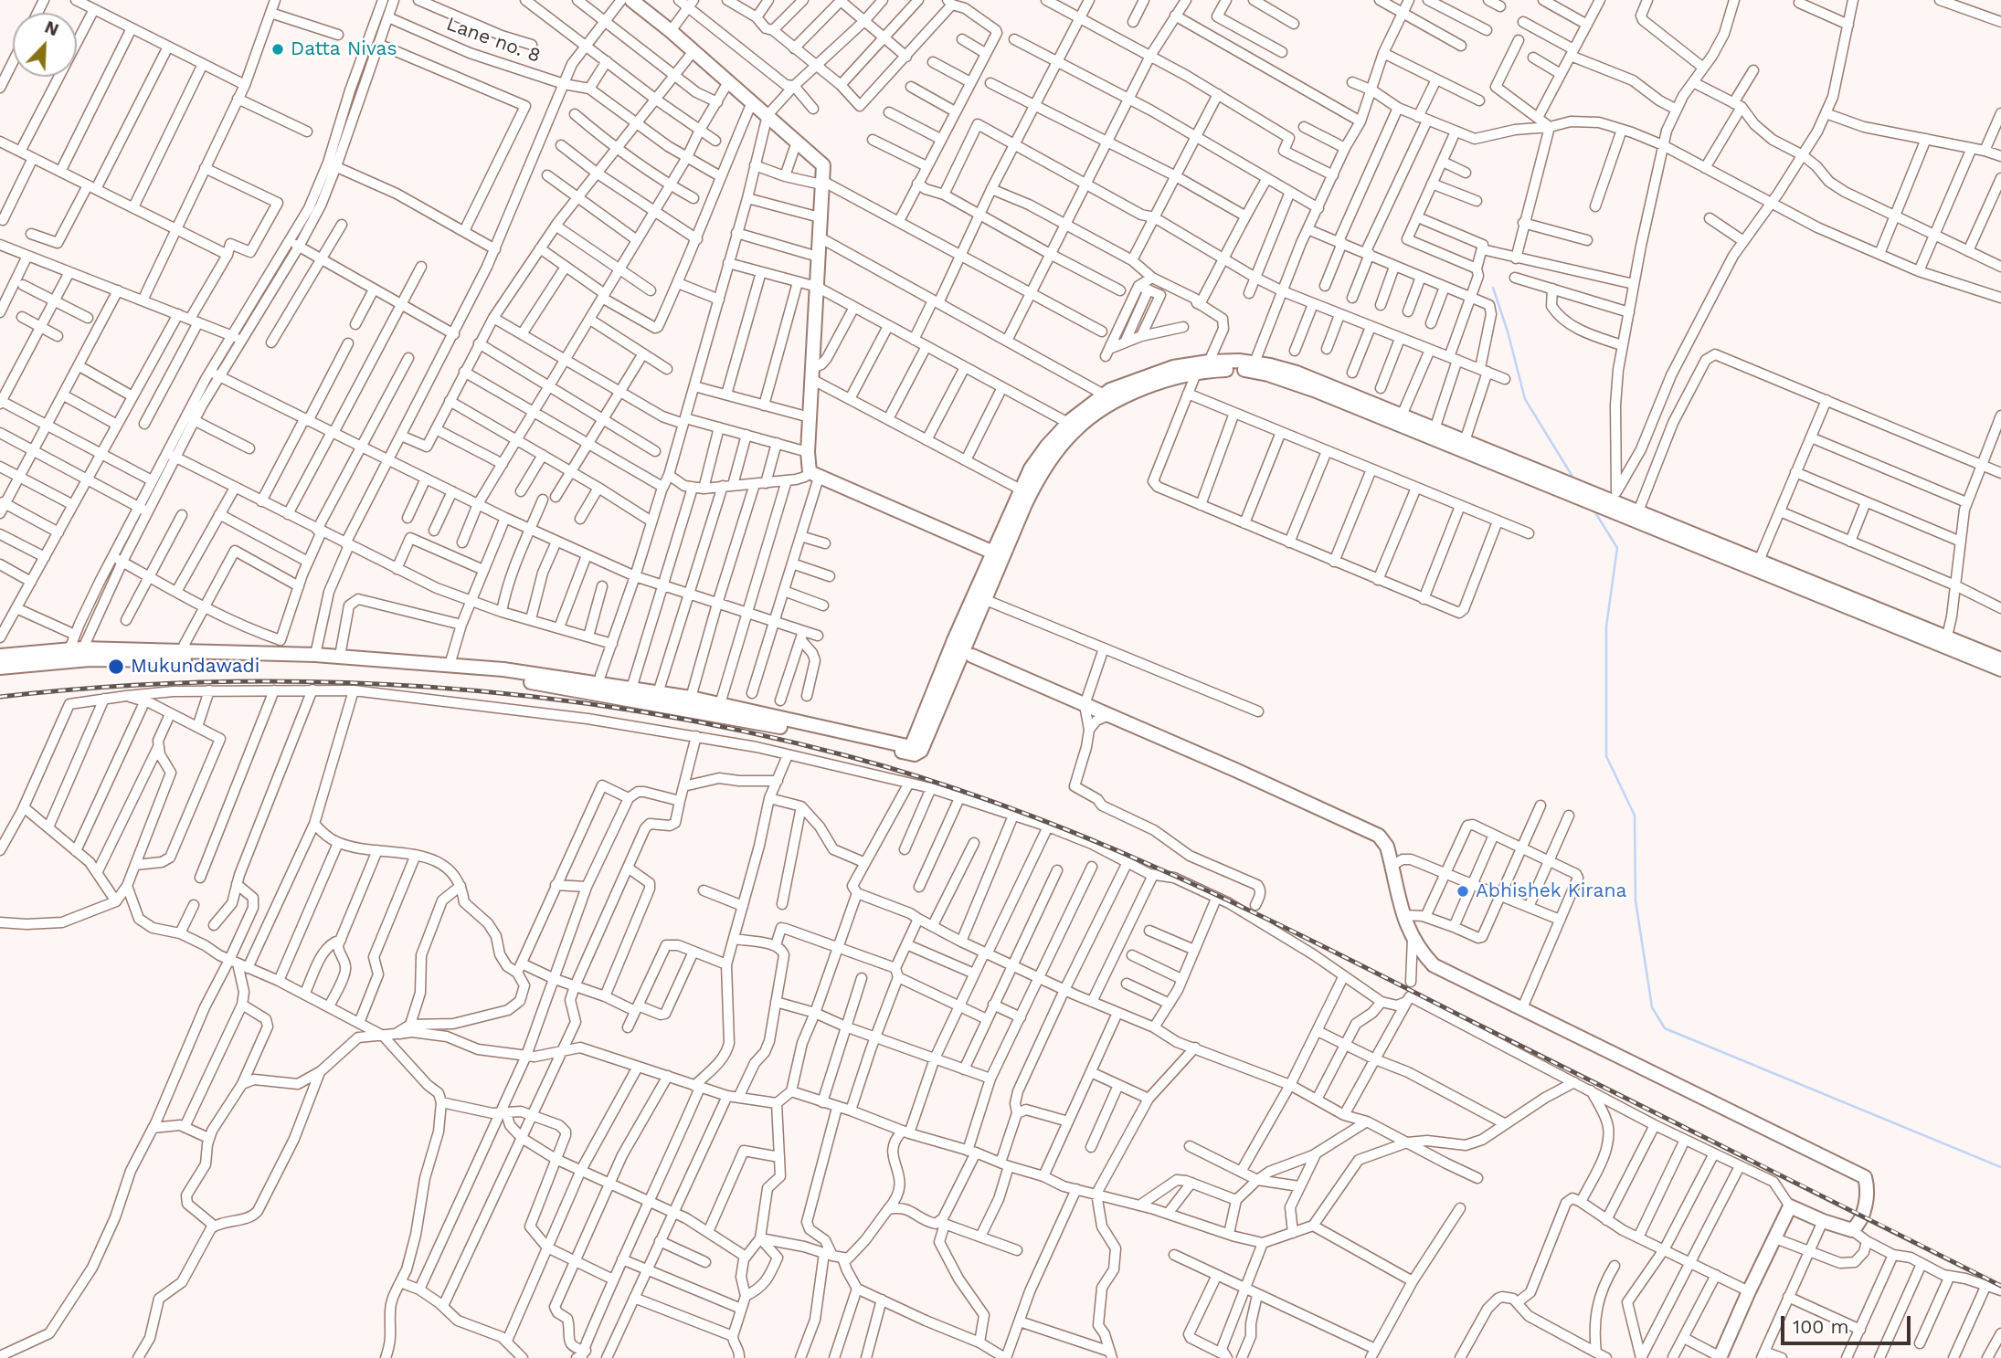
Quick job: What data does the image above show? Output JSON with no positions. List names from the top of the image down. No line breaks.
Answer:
{"streets":{"street":["Lane no. 8"]},"places":["Datta Nivas","Mukundawadi","Abhishek Kirana"],"scale_bar":"100 m","north":"top right"}
